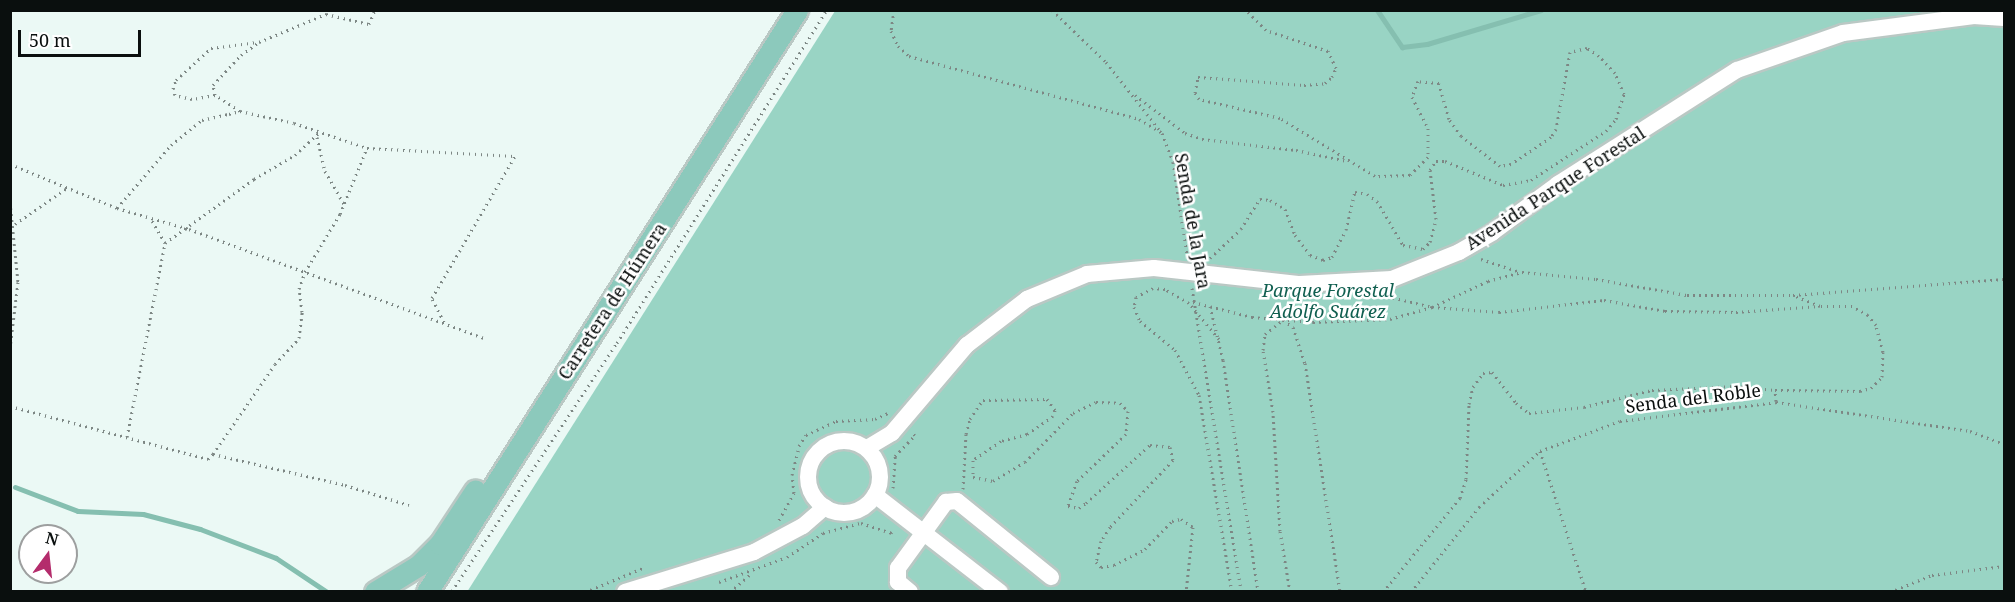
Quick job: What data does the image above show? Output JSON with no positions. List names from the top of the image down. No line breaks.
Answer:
{"streets":{"main road":["Carretera de Húmera"],"street":["Avenida Parque Forestal"],"path":["Senda de la Jara","Senda del Roble"]},"crossings":[["Avenida Parque Forestal","Senda de la Jara"]],"parks":["Parque Forestal Adolfo Suárez"],"scale_bar":"50 m","north":"top"}
